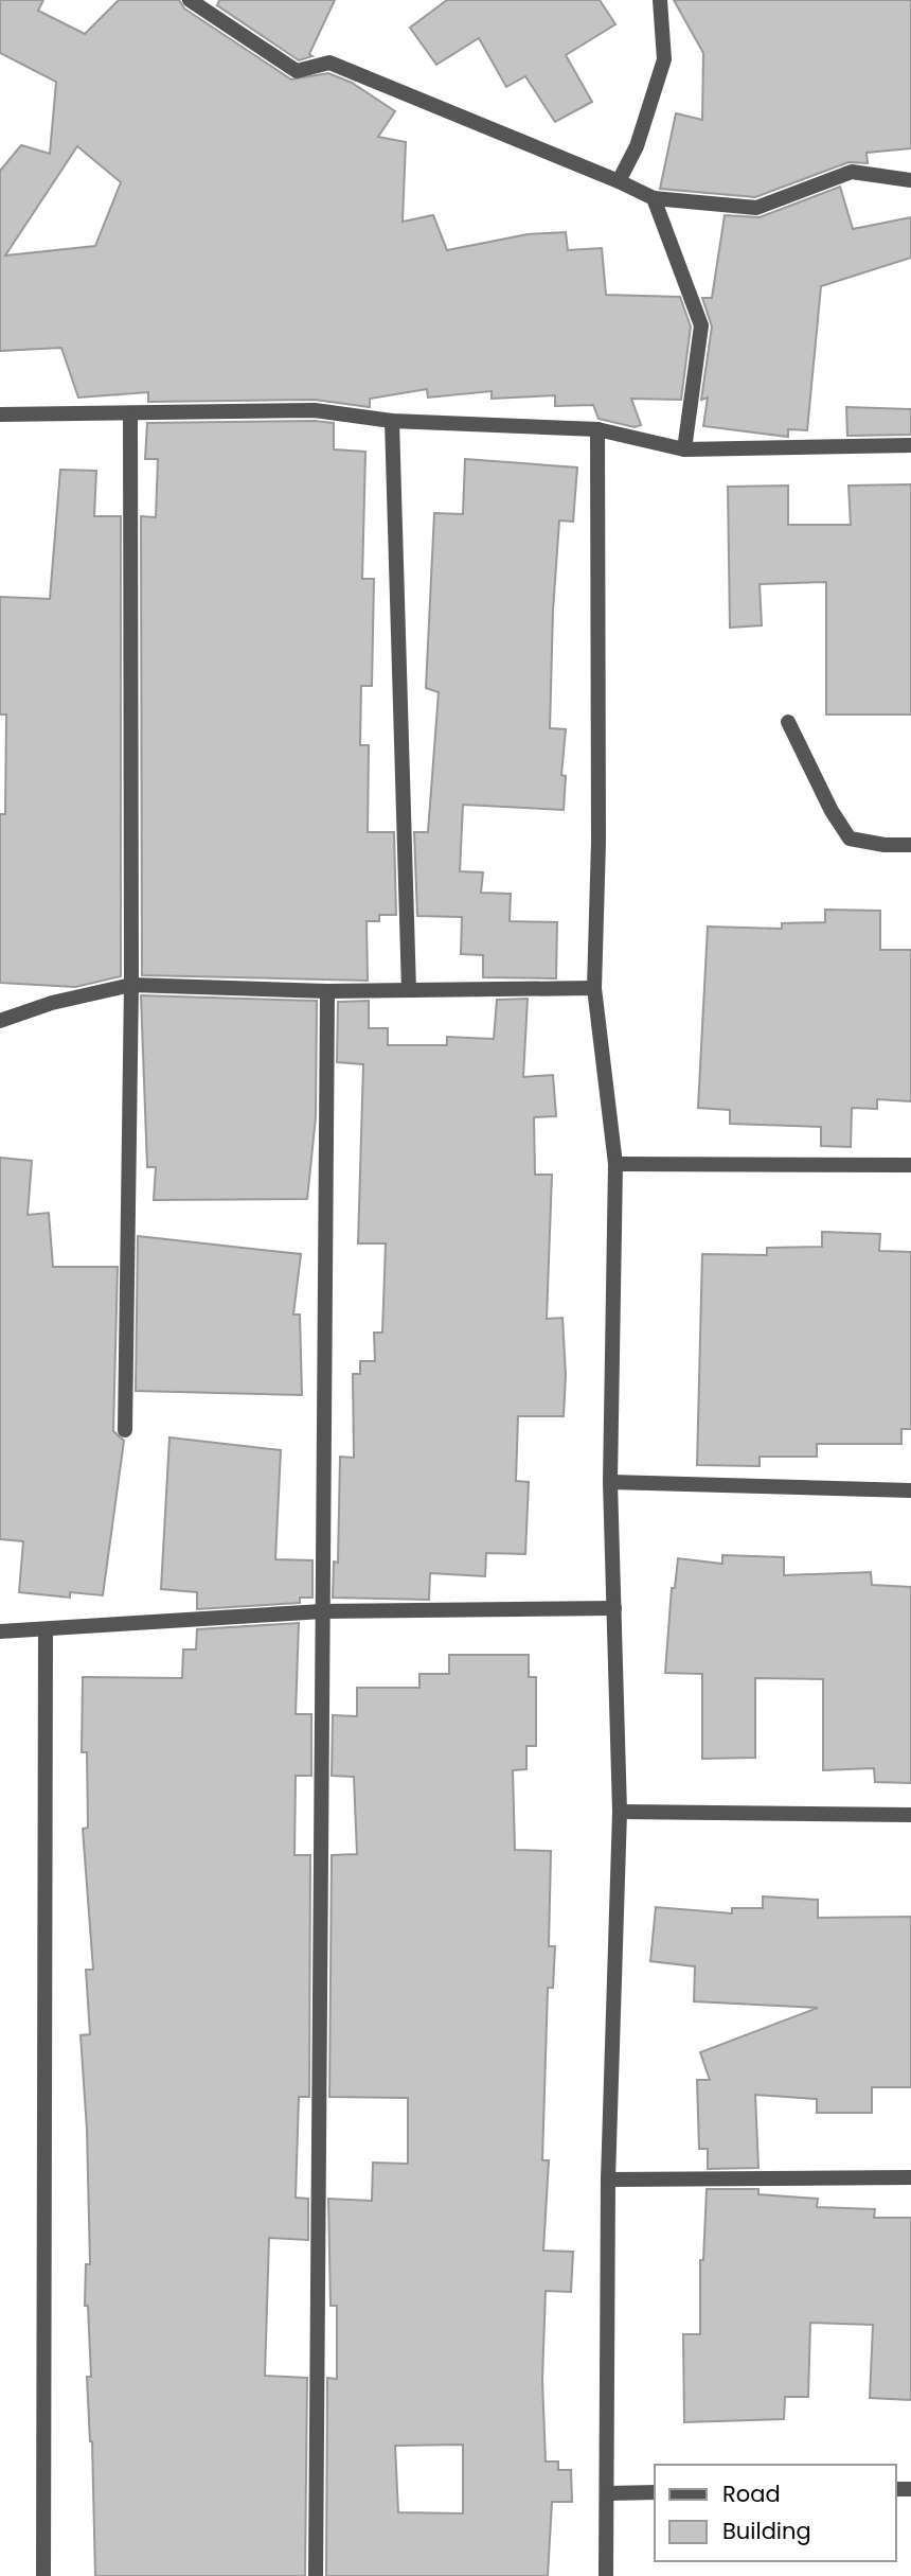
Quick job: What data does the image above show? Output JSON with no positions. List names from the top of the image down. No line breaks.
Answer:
{"legend":["Road","Building"]}
